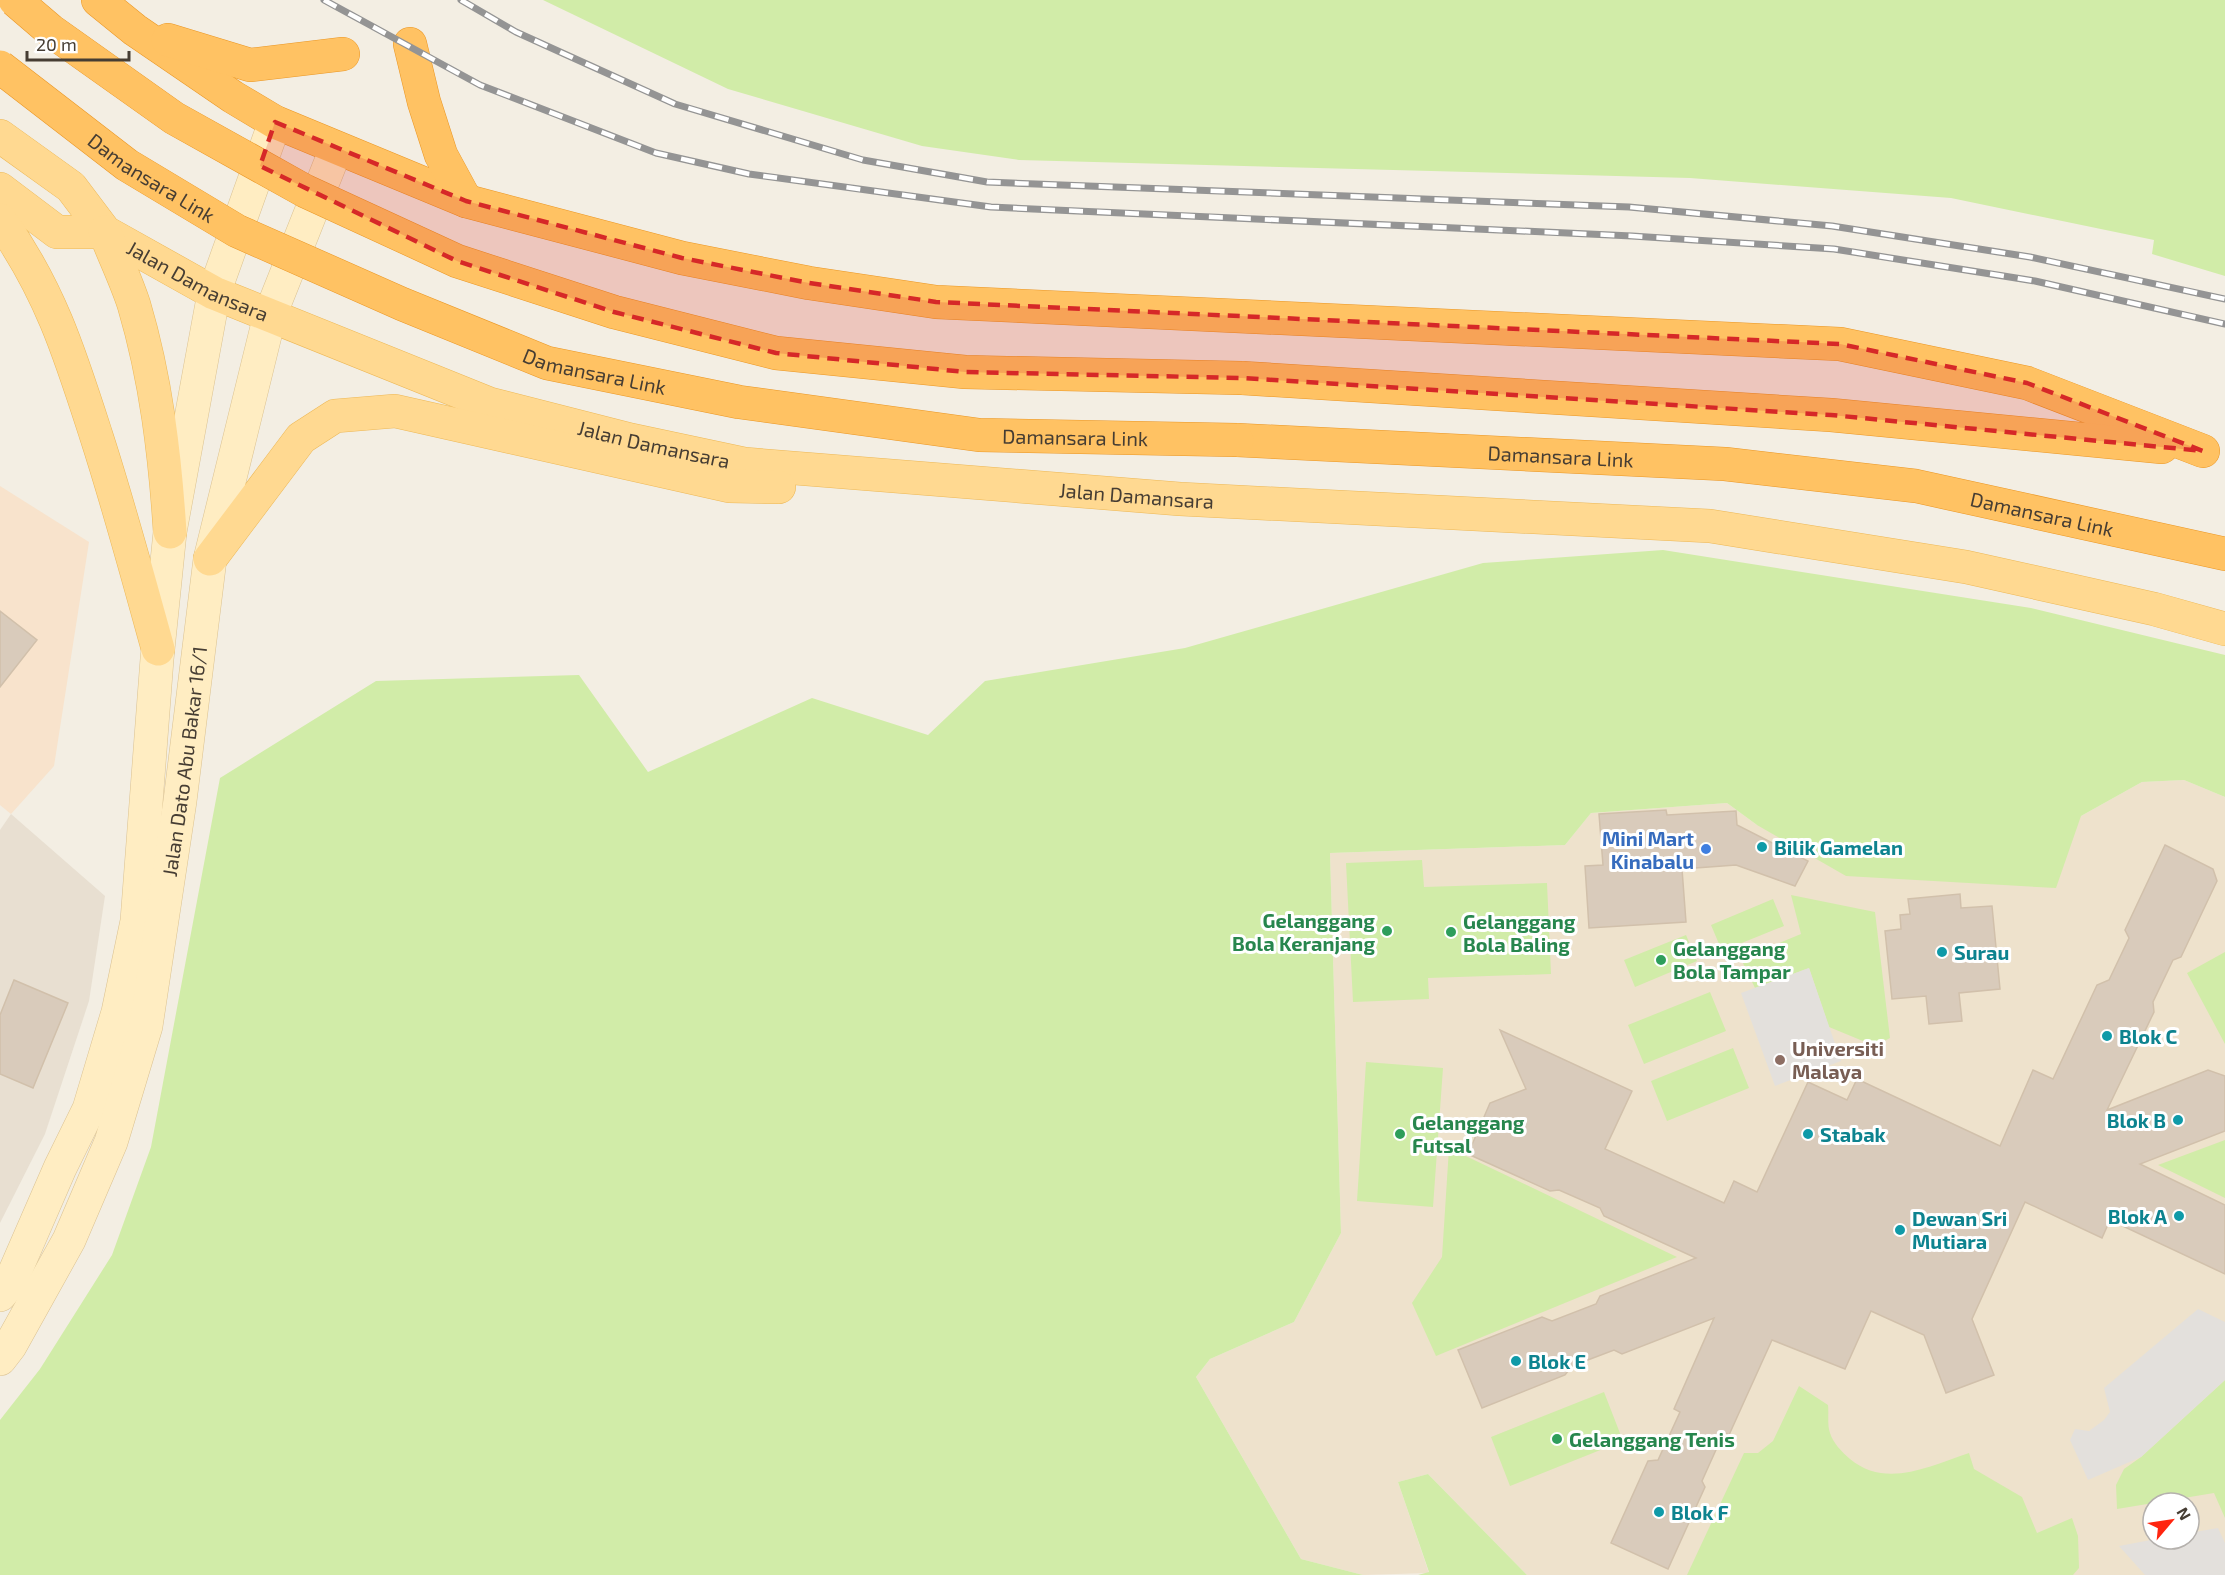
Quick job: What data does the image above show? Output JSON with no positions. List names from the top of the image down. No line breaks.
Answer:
{"streets":{"highway":["Damansara Link"],"main road":["Jalan Damansara","Jalan Dato Abu Bakar 16/1"]},"crossings":[["Jalan Damansara","Jalan Dato Abu Bakar 16/1"]],"places":["Bilik Gamelan","Mini Mart Kinabalu","Gelanggang Bola Keranjang","Gelanggang Bola Baling","Surau","Gelanggang Bola Tampar","Blok C","Universiti Malaya","Blok B","Gelanggang Futsal","Stabak","Blok A","Dewan Sri Mutiara","Blok E","Gelanggang Tenis","Blok F"],"scale_bar":"20 m","north":"top right"}
